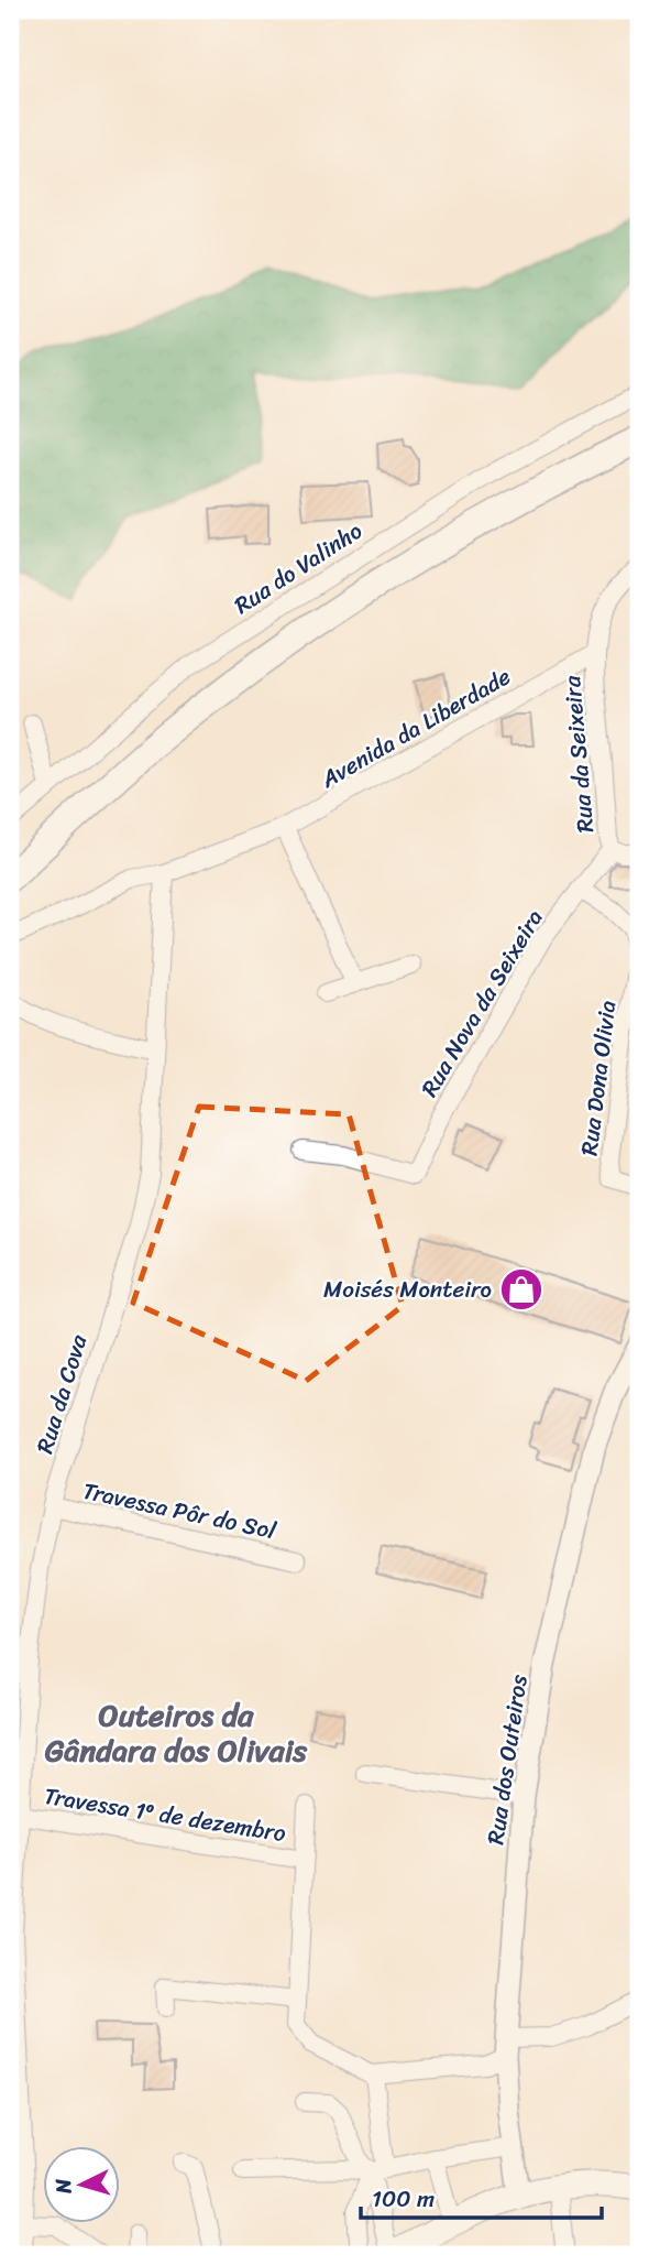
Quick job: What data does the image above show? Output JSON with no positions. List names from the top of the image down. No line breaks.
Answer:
{"streets":{"street":["Rua do Valinho","Avenida da Liberdade","Rua da Seixeira","Rua Nova da Seixeira","Rua Dona Olivia","Rua da Cova","Travessa Pôr do Sol","Rua dos Outeiros","Travessa 1º de dezembro"]},"crossings":[["Avenida da Liberdade","Rua da Seixeira"],["Avenida da Liberdade","Rua da Cova"],["Rua da Seixeira","Rua Nova da Seixeira"],["Rua Nova da Seixeira","Rua Dona Olivia"],["Rua da Cova","Travessa Pôr do Sol"],["Rua da Cova","Travessa 1º de dezembro"]],"districts":["Outeiros da Gândara dos Olivais"],"places":{"shop":["Moisés Monteiro"]},"scale_bar":"100 m","north":"left"}
